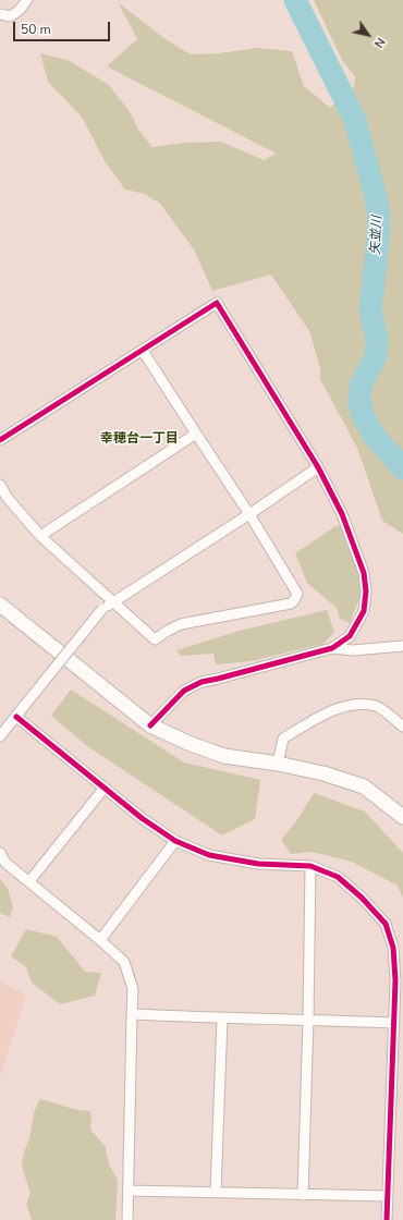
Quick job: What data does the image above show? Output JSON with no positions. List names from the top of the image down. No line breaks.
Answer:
{"districts":["幸穂台一丁目"],"water":["矢並川"],"scale_bar":"50 m","north":"bottom right"}
